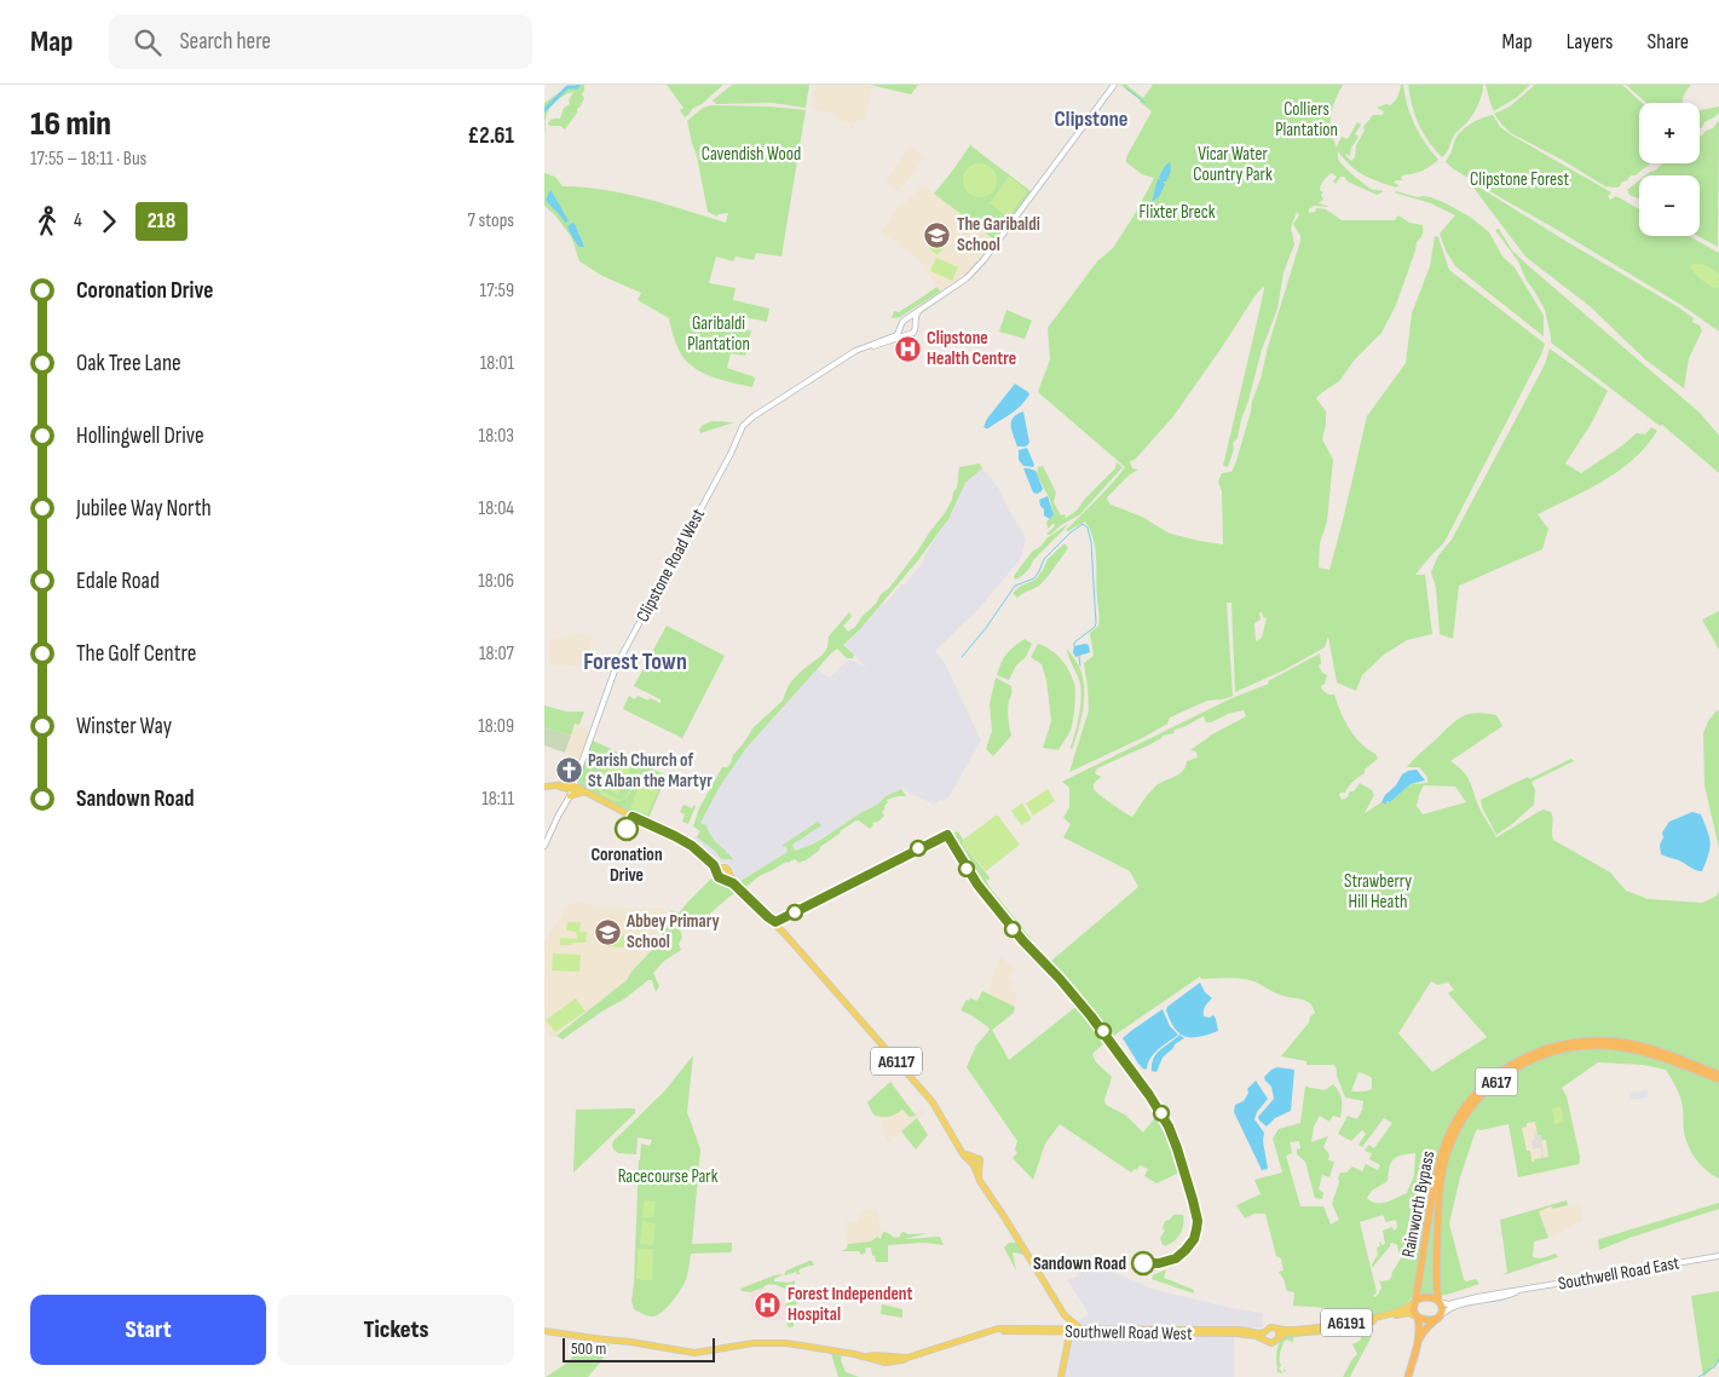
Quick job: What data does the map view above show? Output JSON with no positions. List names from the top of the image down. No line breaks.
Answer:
{"streets":{"highway":["A617","Rainworth Bypass"],"main road":["Clipstone Road West","A6117","Southwell Road East","A6191","Southwell Road West"]},"crossings":[["Clipstone Road West","A6117"],["A6117","Southwell Road West"],["Rainworth Bypass","Southwell Road East"],["Rainworth Bypass","A6191"],["Southwell Road East","A6191"],["A6191","Southwell Road West"]],"districts":["Clipstone","Forest Town"],"parks":["Colliers Plantation","Cavendish Wood","Vicar Water Country Park","Clipstone Forest","Flixter Breck","Garibaldi Plantation","Strawberry Hill Heath","Racecourse Park"],"places":{"school or university":["The Garibaldi School","Abbey Primary School"],"hospital":["Clipstone Health Centre","Forest Independent Hospital"],"church":["Parish Church of St Alban the Martyr"],"other":["Coronation Drive","Sandown Road"]},"lines":["bus line 218"],"scale_bar":"500 m","page":{"header":"Map","search":"Search here","nav":["Map","Layers","Share"],"heading":["16 min","17:55 – 18:11 · Bus","£2.61"],"map_buttons":["+","−"],"legs":["4","218","7 stops"],"list":[{"name":"Coronation Drive","value":"17:59"},{"name":"Oak Tree Lane","value":"18:01"},{"name":"Hollingwell Drive","value":"18:03"},{"name":"Jubilee Way North","value":"18:04"},{"name":"Edale Road","value":"18:06"},{"name":"The Golf Centre","value":"18:07"},{"name":"Winster Way","value":"18:09"},{"name":"Sandown Road","value":"18:11"}],"buttons":["Start","Tickets"],"scale":"500 m"}}
